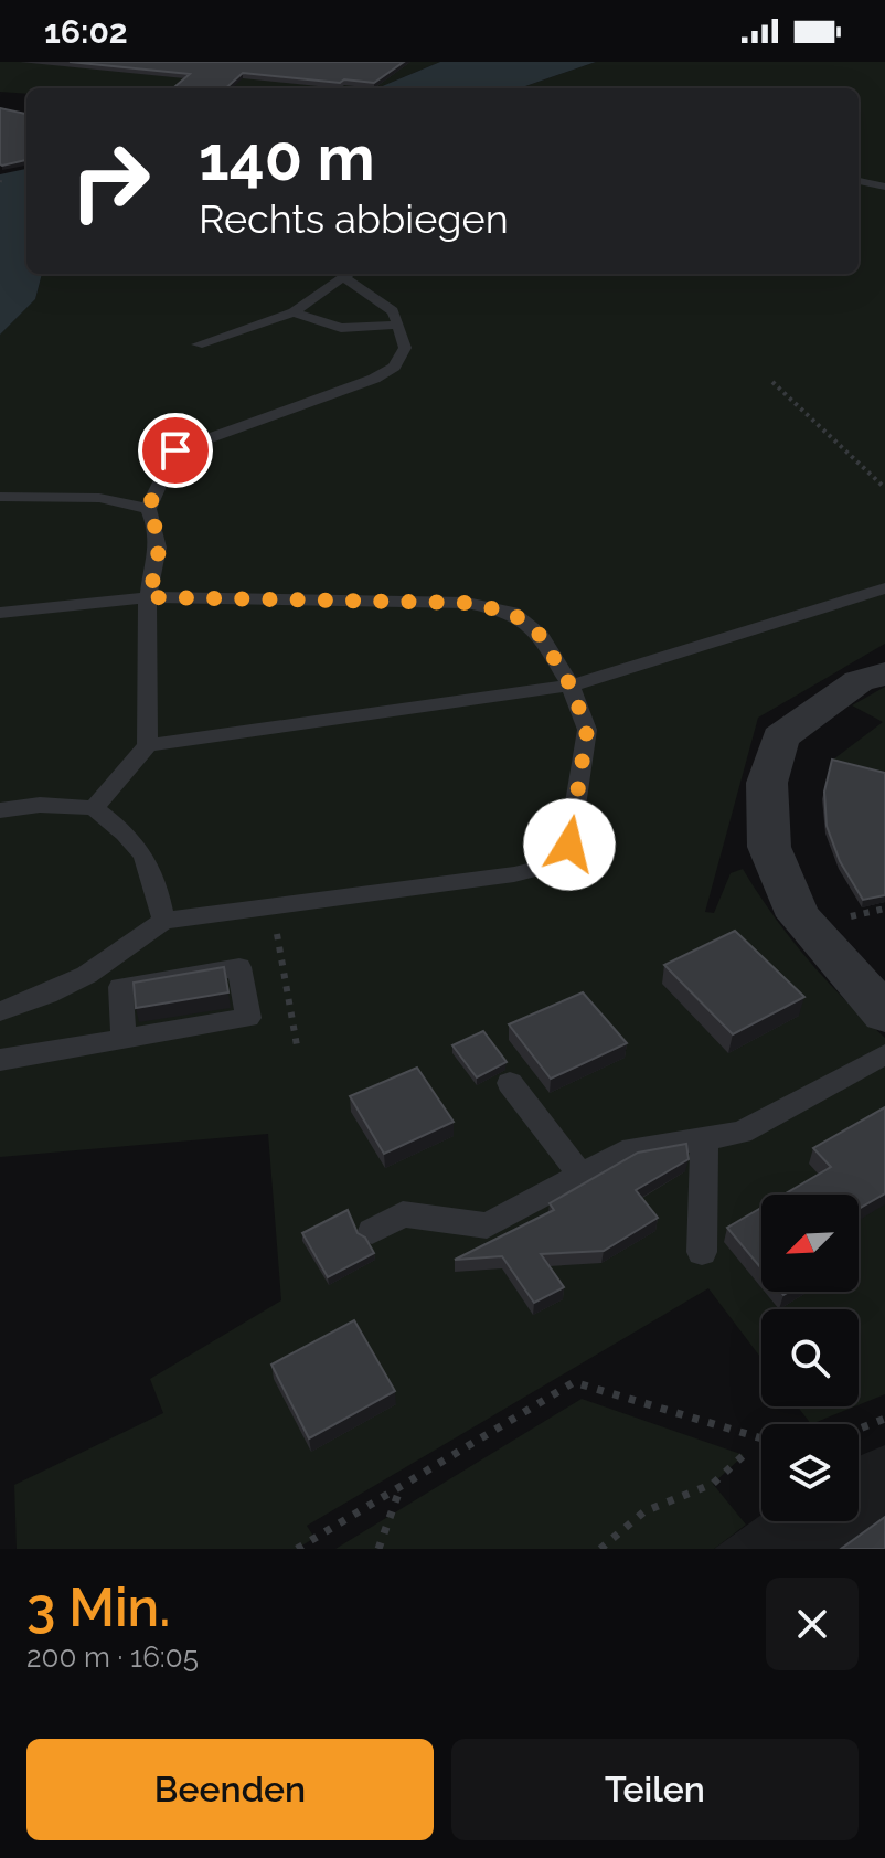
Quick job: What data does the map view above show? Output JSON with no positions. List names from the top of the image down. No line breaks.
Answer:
{"north":"bottom left","page":{"status":"16:02","turn":["140 m","Rechts abbiegen"],"heading":["3 Min.","200 m · 16:05"],"buttons":["Beenden","Teilen"]}}
